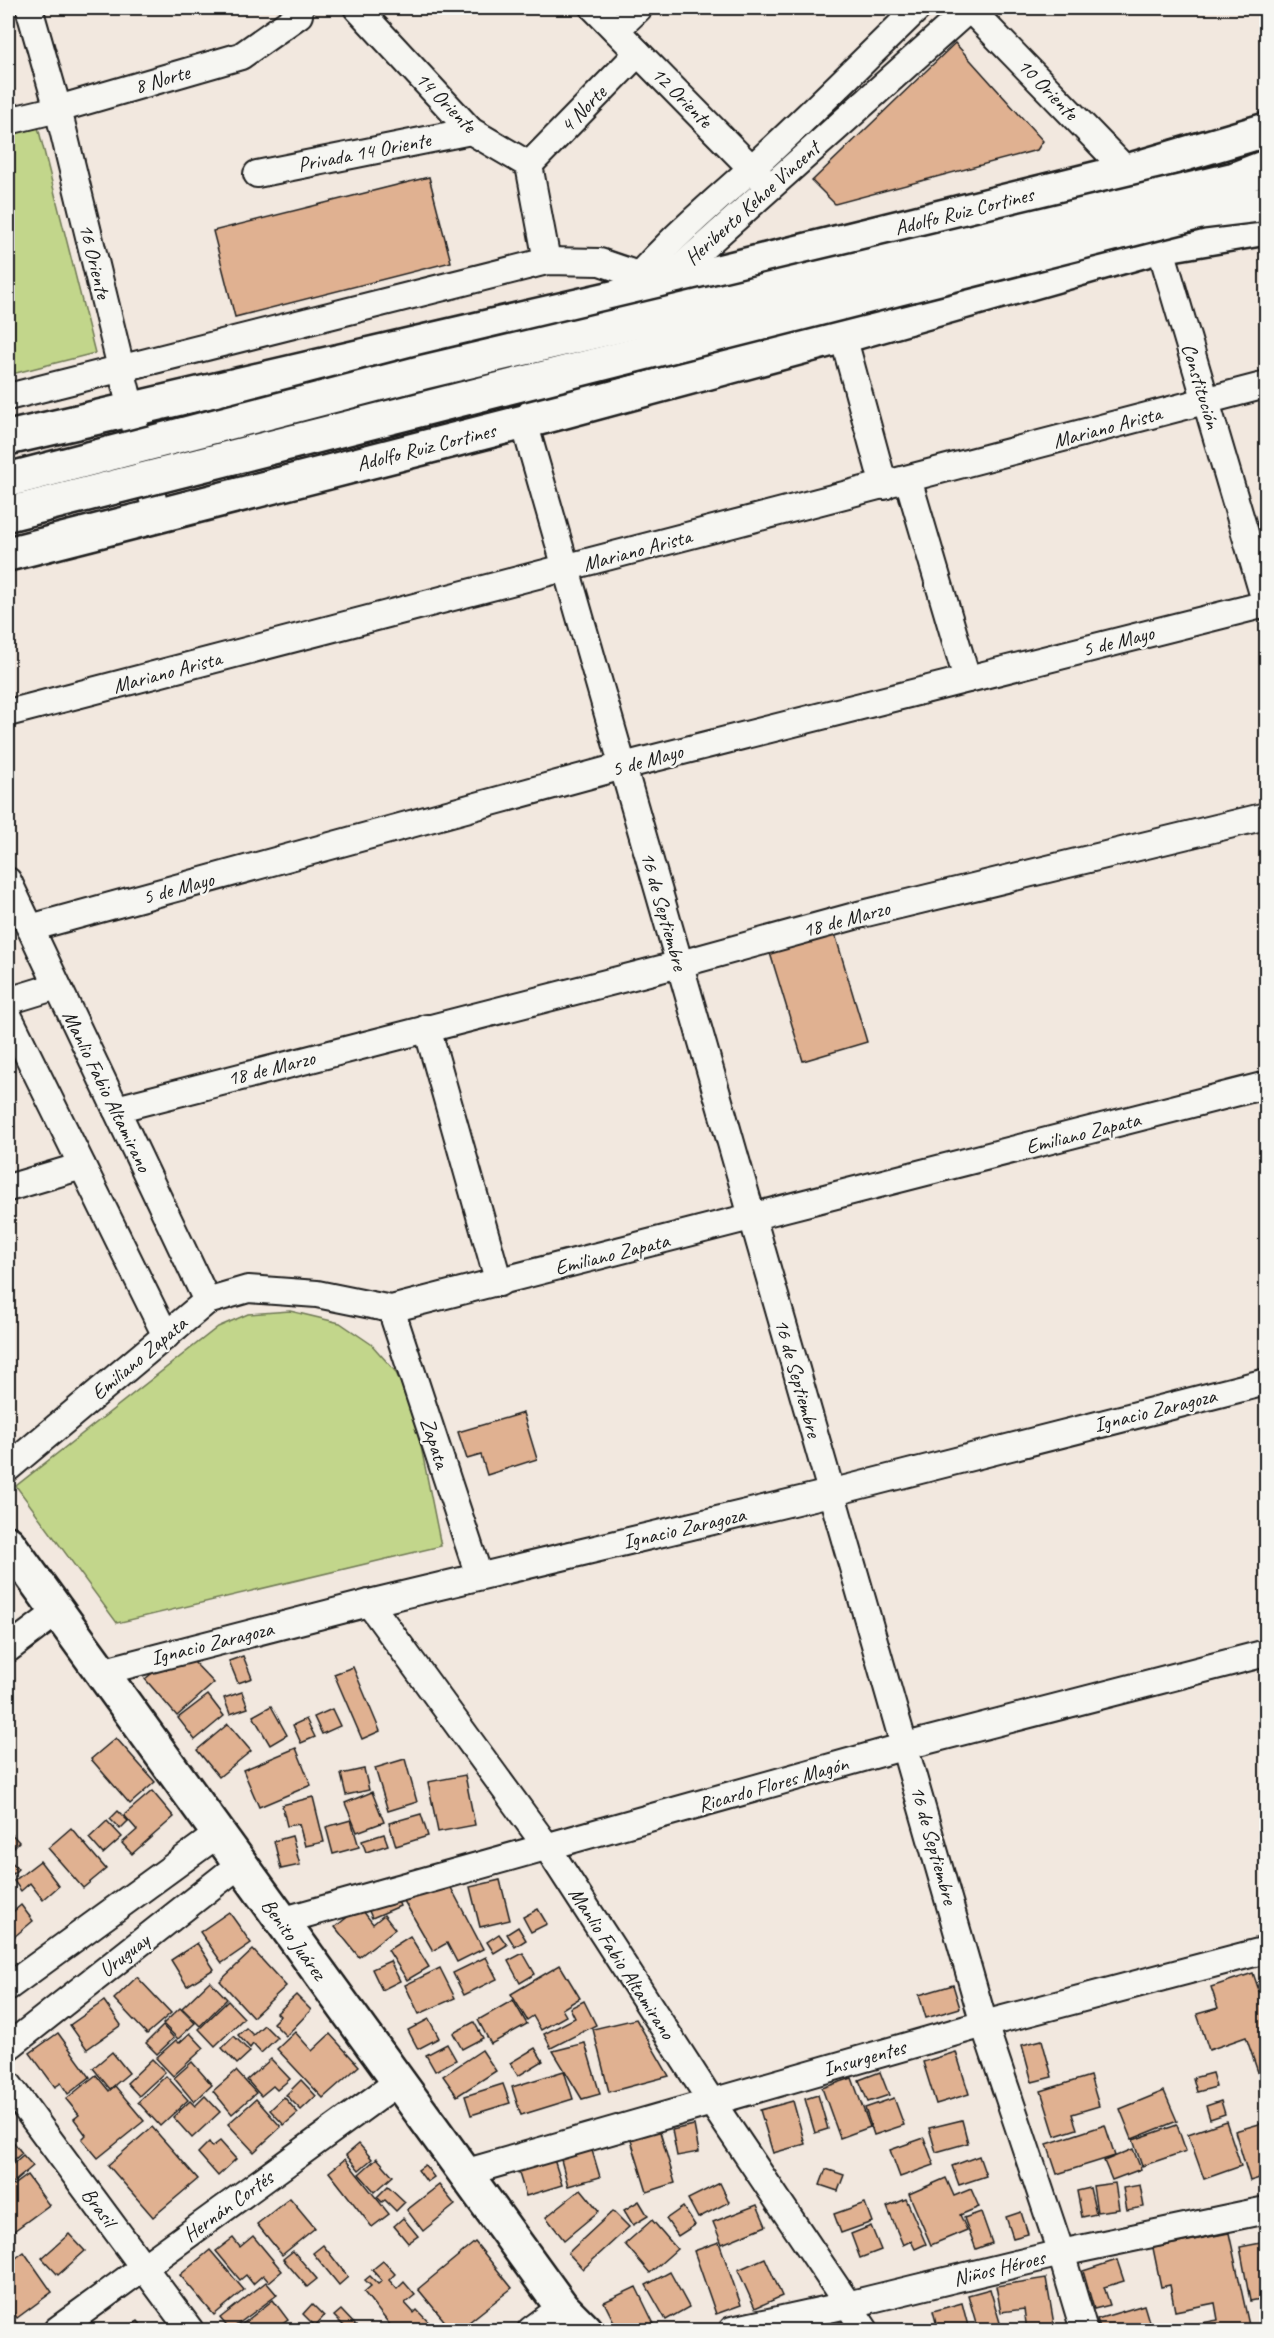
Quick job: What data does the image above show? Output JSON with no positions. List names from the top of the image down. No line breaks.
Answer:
{"streets":{"main road":["Adolfo Ruiz Cortines","Benito Juárez"],"street":["8 Norte","10 Oriente","12 Oriente","14 Oriente","4 Norte","Privada 14 Oriente","Heriberto Kehoe Vincent","16 Oriente","Constitución","Mariano Arista","5 de Mayo","16 de Septiembre","18 de Marzo","Manlio Fabio Altamirano","Emiliano Zapata","Ignacio Zaragoza","Zapata","Ricardo Flores Magón","Uruguay","Insurgentes","Hernán Cortés","Brasil","Niños Héroes"]},"crossings":[["8 Norte","16 Oriente"],["10 Oriente","Heriberto Kehoe Vincent"],["10 Oriente","Adolfo Ruiz Cortines"],["10 Oriente","Constitución"],["12 Oriente","4 Norte"],["12 Oriente","Heriberto Kehoe Vincent"],["14 Oriente","4 Norte"],["14 Oriente","Privada 14 Oriente"],["Heriberto Kehoe Vincent","Adolfo Ruiz Cortines"],["Heriberto Kehoe Vincent","16 de Septiembre"],["Adolfo Ruiz Cortines","16 Oriente"],["Adolfo Ruiz Cortines","Constitución"],["Adolfo Ruiz Cortines","16 de Septiembre"],["Constitución","Mariano Arista"],["Constitución","5 de Mayo"],["Mariano Arista","16 de Septiembre"],["5 de Mayo","16 de Septiembre"],["5 de Mayo","Manlio Fabio Altamirano"],["16 de Septiembre","18 de Marzo"],["16 de Septiembre","Emiliano Zapata"],["16 de Septiembre","Ignacio Zaragoza"],["16 de Septiembre","Ricardo Flores Magón"],["16 de Septiembre","Insurgentes"],["16 de Septiembre","Niños Héroes"],["18 de Marzo","Manlio Fabio Altamirano"],["Manlio Fabio Altamirano","Emiliano Zapata"],["Manlio Fabio Altamirano","Ignacio Zaragoza"],["Manlio Fabio Altamirano","Ricardo Flores Magón"],["Manlio Fabio Altamirano","Insurgentes"],["Manlio Fabio Altamirano","Niños Héroes"],["Emiliano Zapata","Zapata"],["Ignacio Zaragoza","Zapata"],["Ignacio Zaragoza","Benito Juárez"],["Ricardo Flores Magón","Benito Juárez"],["Benito Juárez","Uruguay"],["Benito Juárez","Insurgentes"],["Benito Juárez","Hernán Cortés"],["Hernán Cortés","Brasil"]]}
